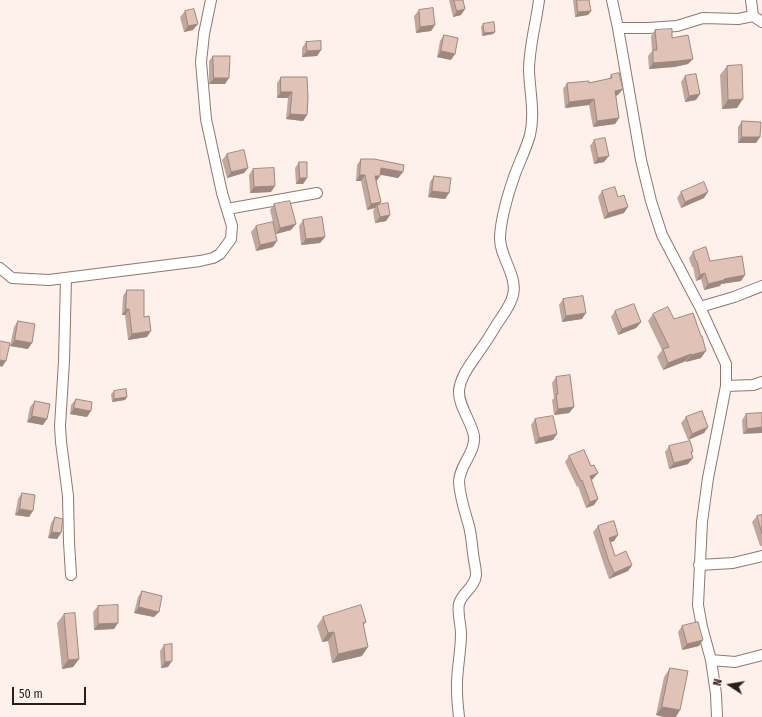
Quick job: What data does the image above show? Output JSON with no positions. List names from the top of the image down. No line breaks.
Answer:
{"scale_bar":"50 m","north":"left"}
